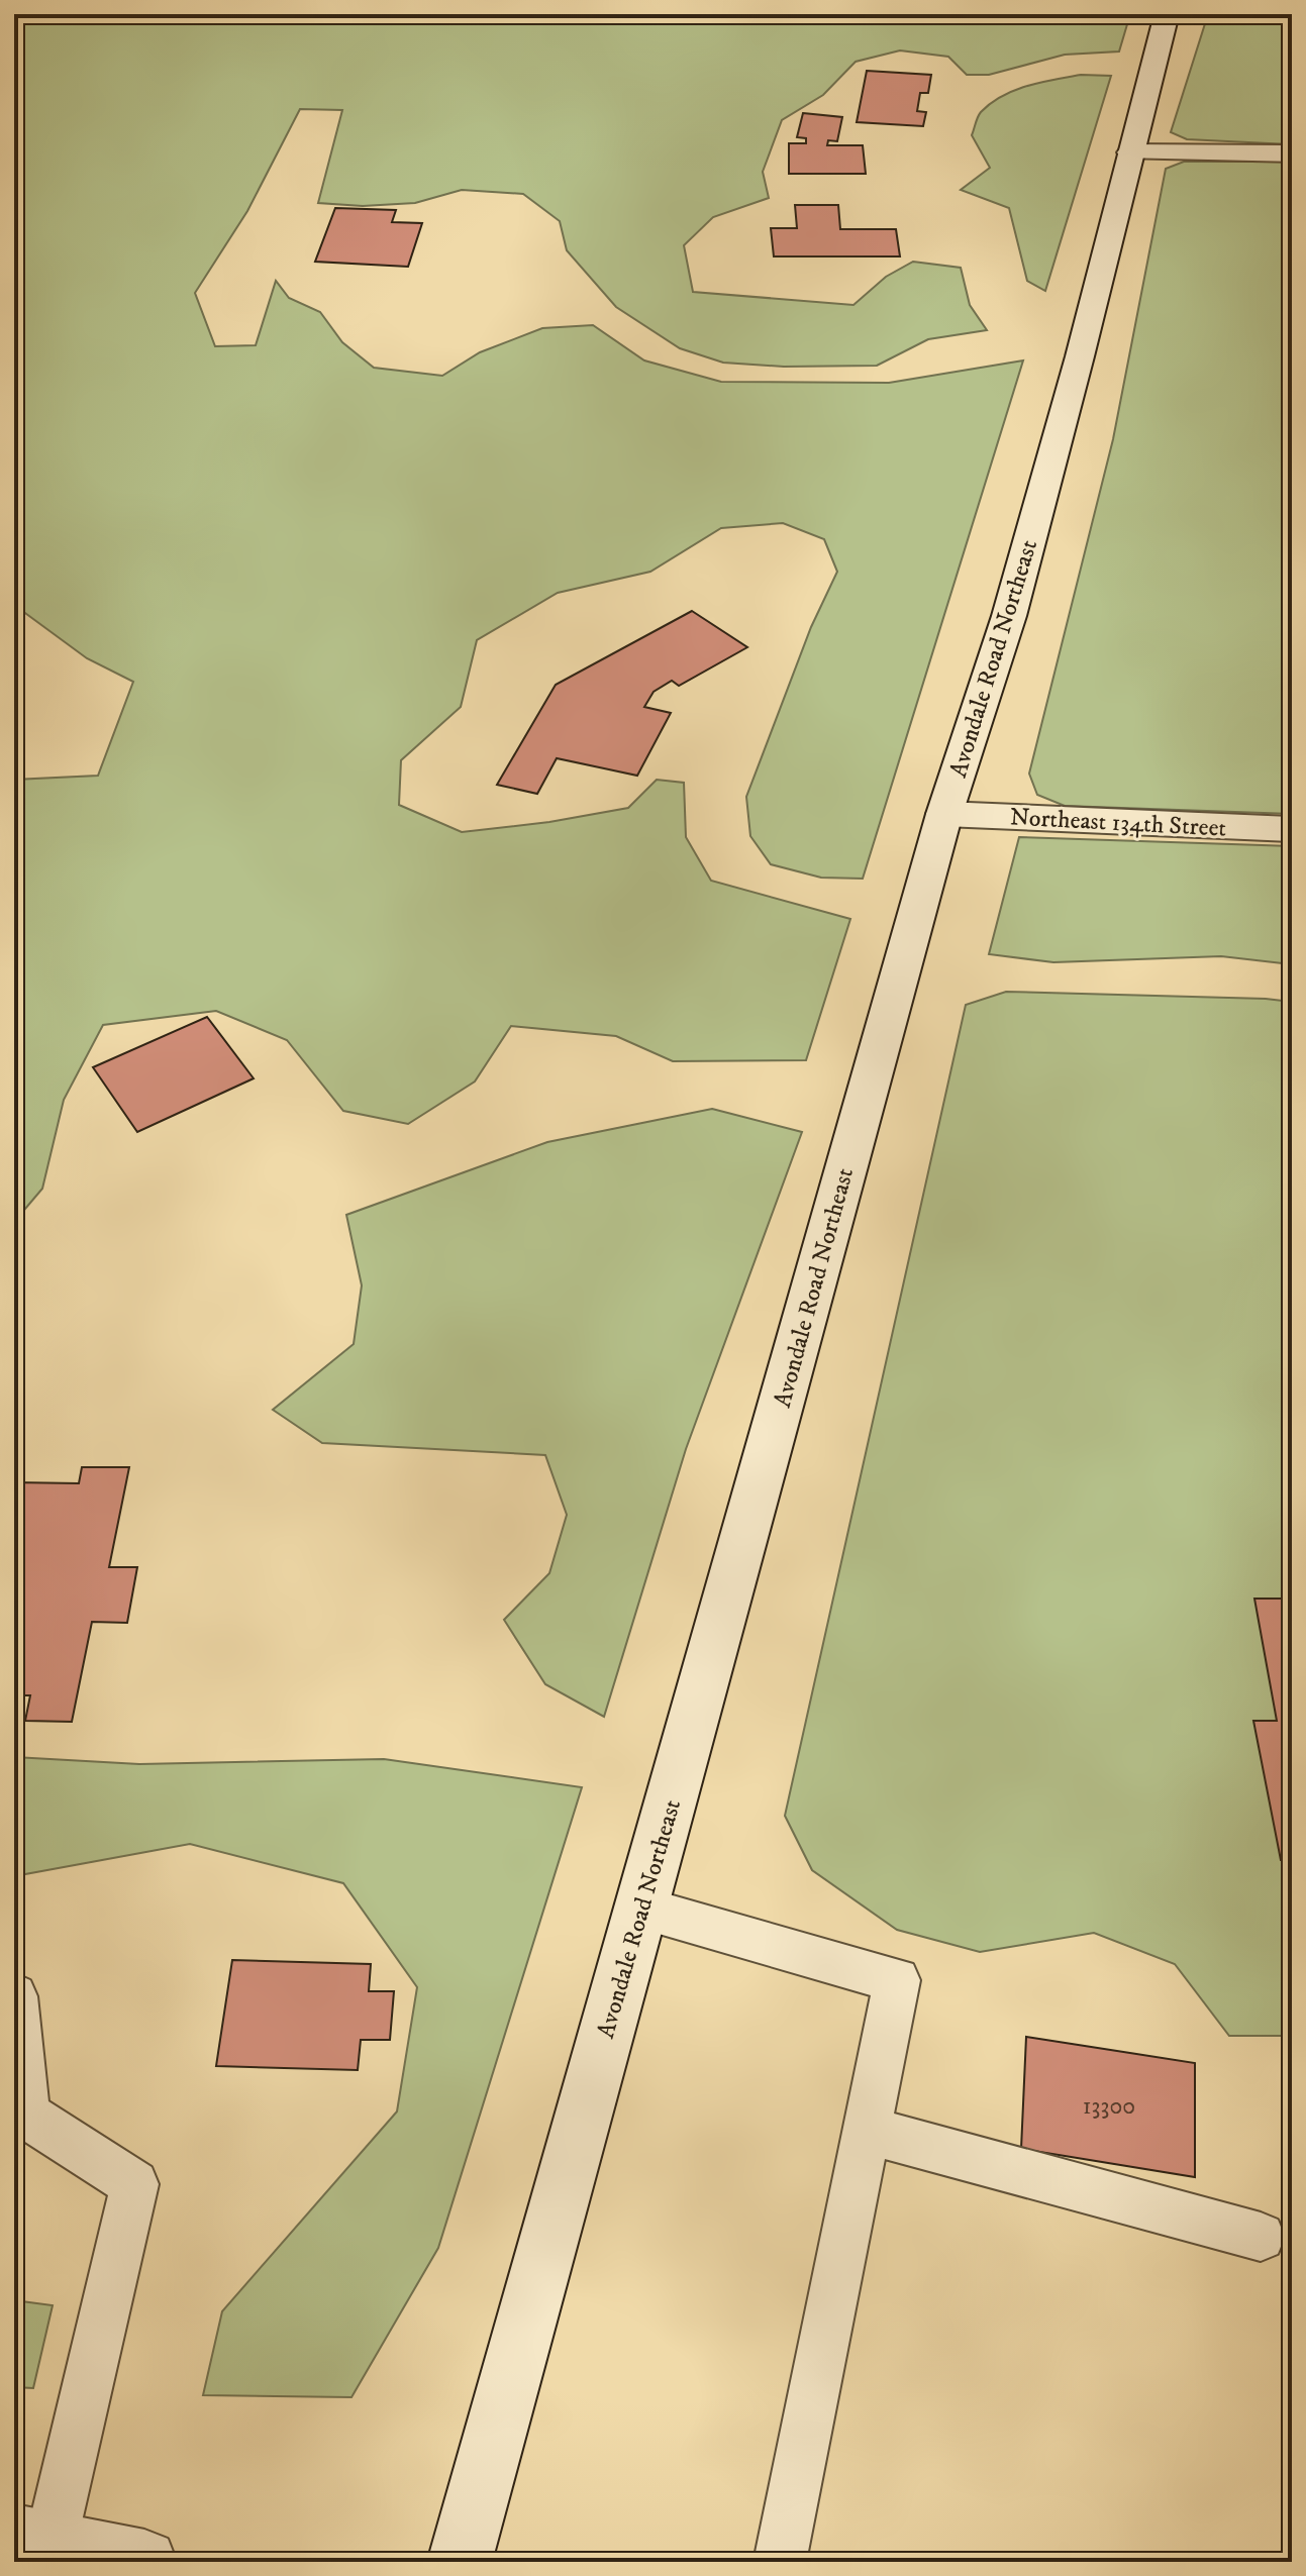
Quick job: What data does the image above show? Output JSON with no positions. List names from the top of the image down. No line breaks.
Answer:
{"streets":{"main road":["Avondale Road Northeast","Northeast 134th Street"]},"crossings":[["Avondale Road Northeast","Northeast 134th Street"]],"house_numbers":["13300"]}
